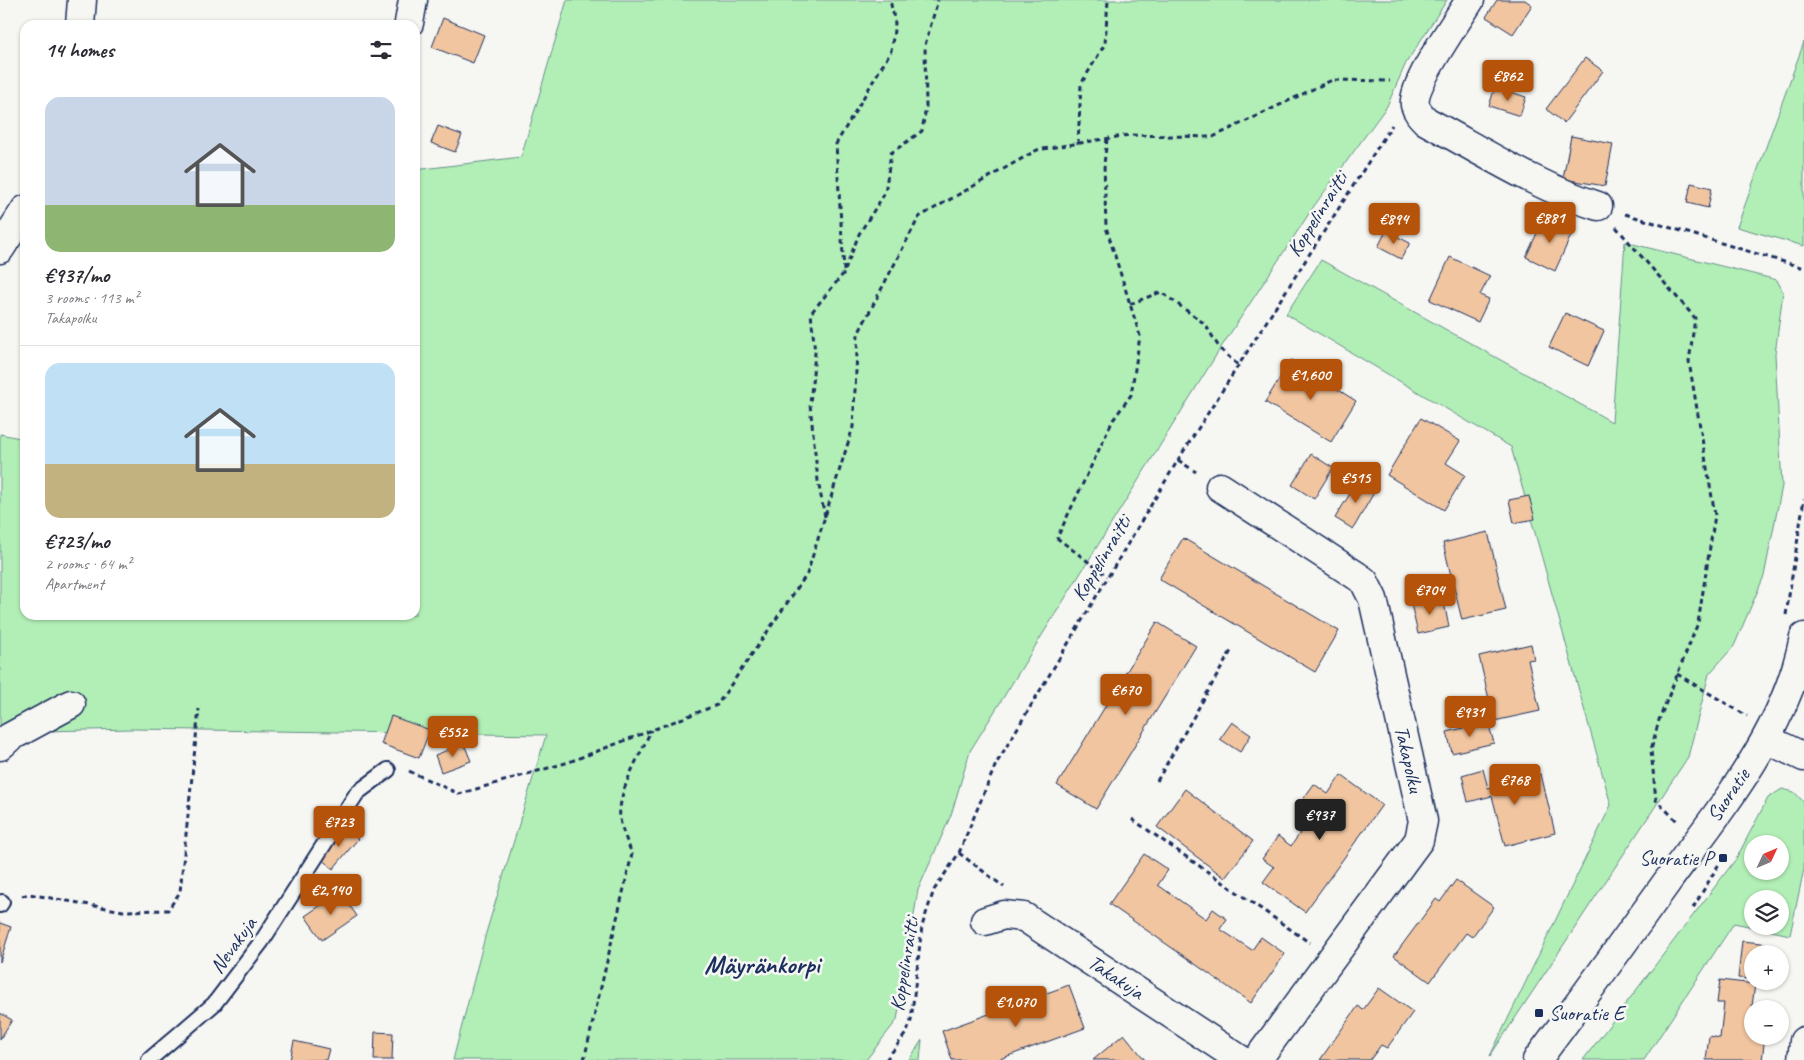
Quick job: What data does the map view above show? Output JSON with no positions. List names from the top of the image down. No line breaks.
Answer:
{"streets":{"street":["Takapolku","Suoratie","Takakuja"],"lane":["Nevakuja"],"path":["Koppelinraitti"]},"districts":["Mäyränkorpi"],"places":{"transit":["Suoratie P","Suoratie E"]},"north":"top right","page":{"heading":"14 homes","price":["€862","€881","€894","€1,600","€515","€704","€670","€931","€552","€768","€937","€723","€2,140","€1,070"],"list":[{"name":"€937/mo","note":"3 rooms · 113 m² · Takapolku"},{"name":"€723/mo","note":"2 rooms · 64 m² · Apartment"}],"map_buttons":["+","−"]}}
